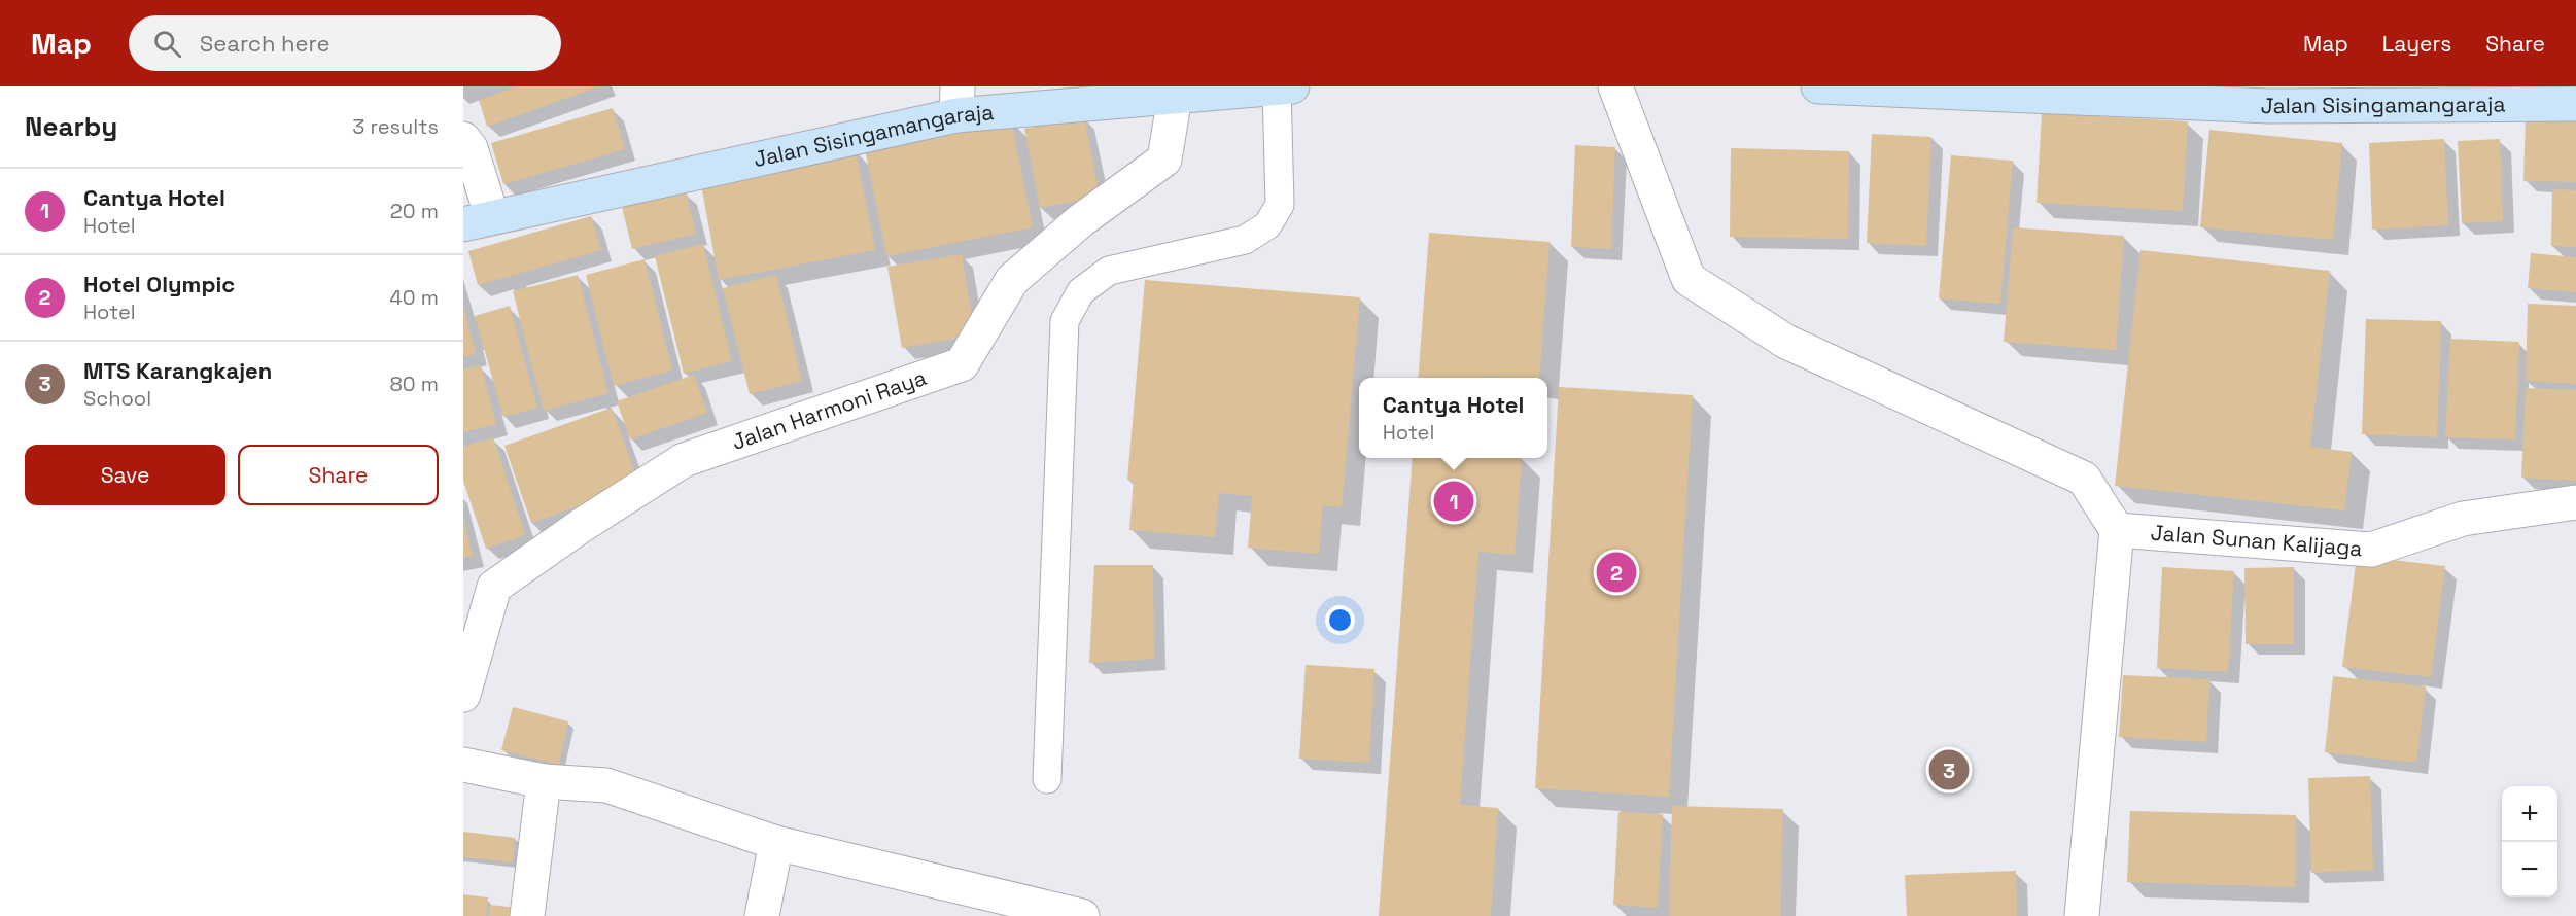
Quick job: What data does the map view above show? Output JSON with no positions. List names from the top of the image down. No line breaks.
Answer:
{"streets":{"main road":["Jalan Sisingamangaraja"],"street":["Jalan Harmoni Raya","Jalan Sunan Kalijaga"]},"crossings":[["Jalan Sisingamangaraja","Jalan Harmoni Raya"]],"page":{"header":"Map","search":"Search here","nav":["Map","Layers","Share"],"heading":["Nearby","3 results"],"list":[{"mark":"1","name":"Cantya Hotel","note":"Hotel","value":"20 m"},{"mark":"2","name":"Hotel Olympic","note":"Hotel","value":"40 m"},{"mark":"3","name":"MTS Karangkajen","note":"School","value":"80 m"}],"popup":["Cantya Hotel","Hotel"],"buttons":["Save","Share"],"pins":["1","2","3"],"map_buttons":["+","−"]}}
